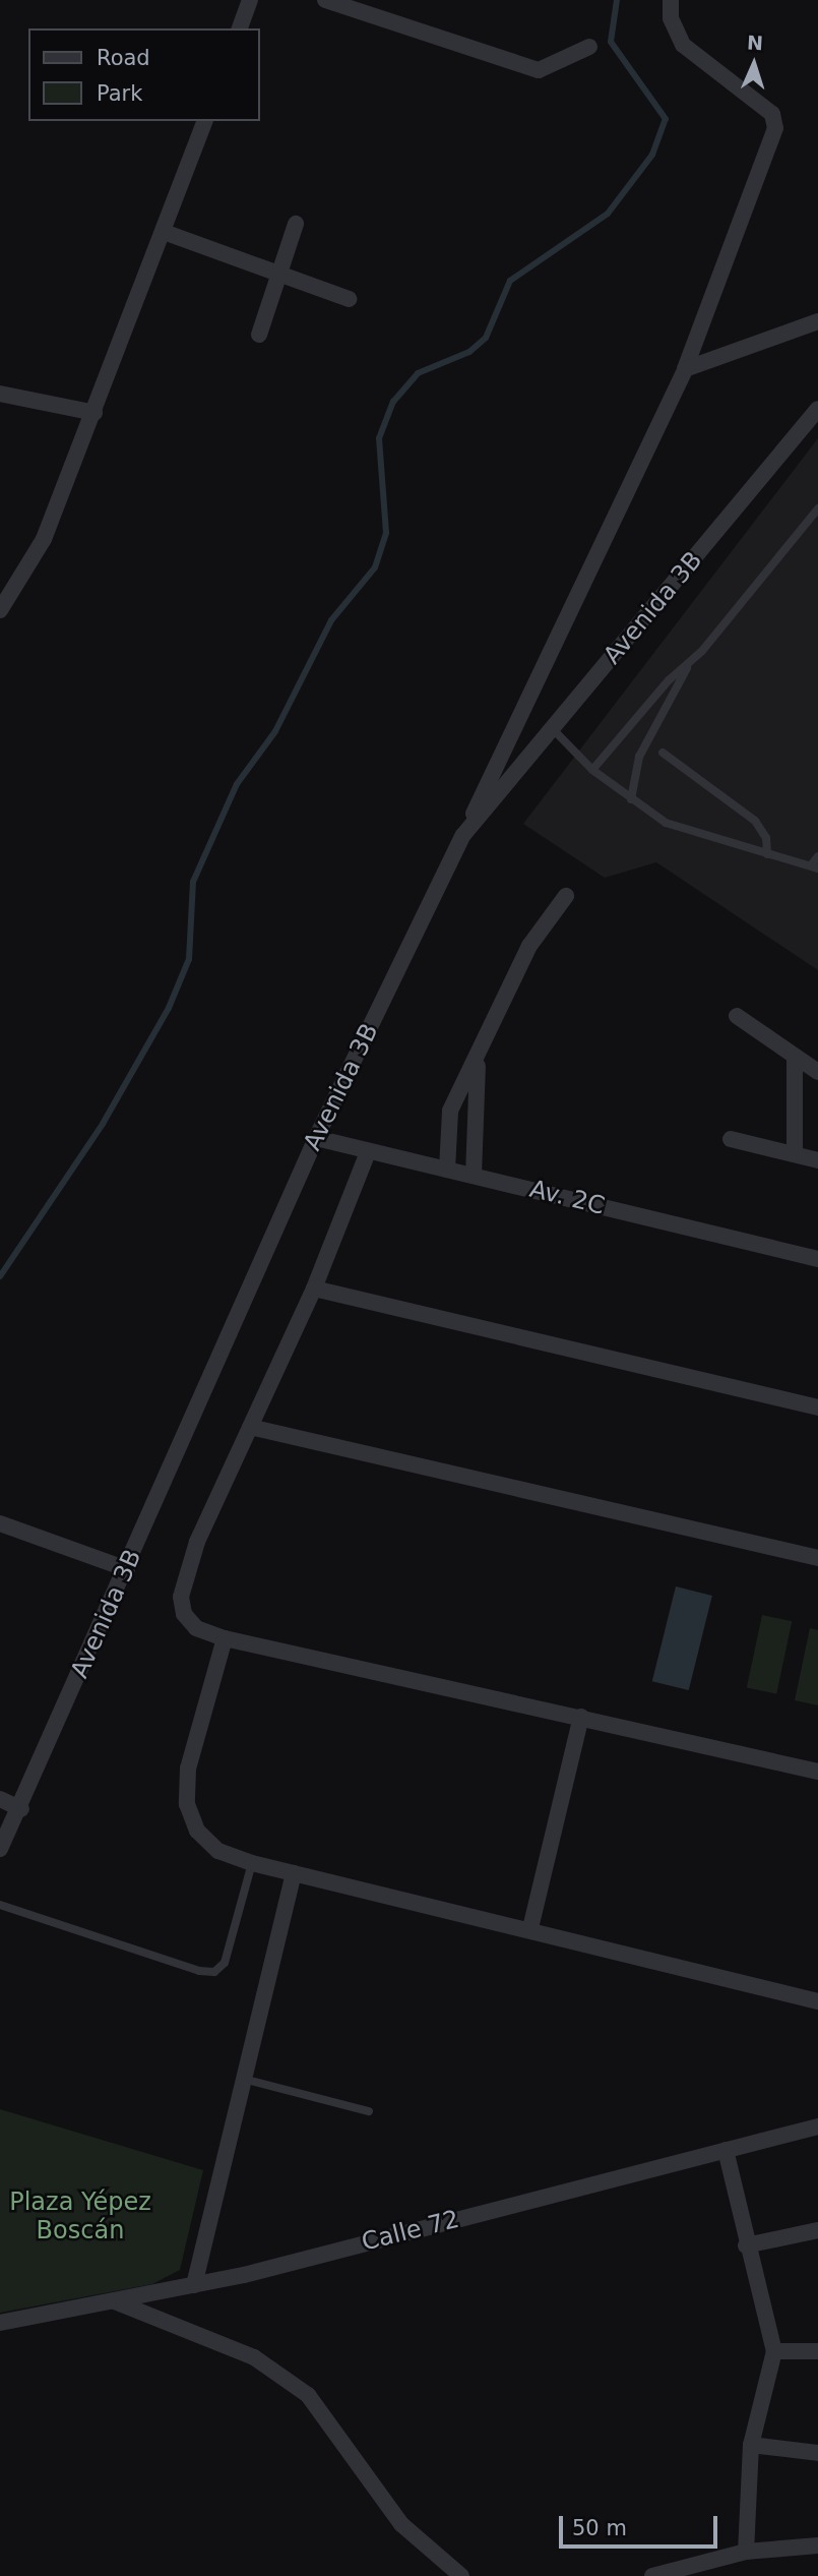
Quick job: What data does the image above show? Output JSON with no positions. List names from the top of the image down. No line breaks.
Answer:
{"streets":{"street":["Avenida 3B","Av. 2C","Calle 72"]},"crossings":[["Avenida 3B","Av. 2C"]],"parks":["Plaza Yépez Boscán"],"legend":["Road","Park"],"scale_bar":"50 m","north":"top"}
